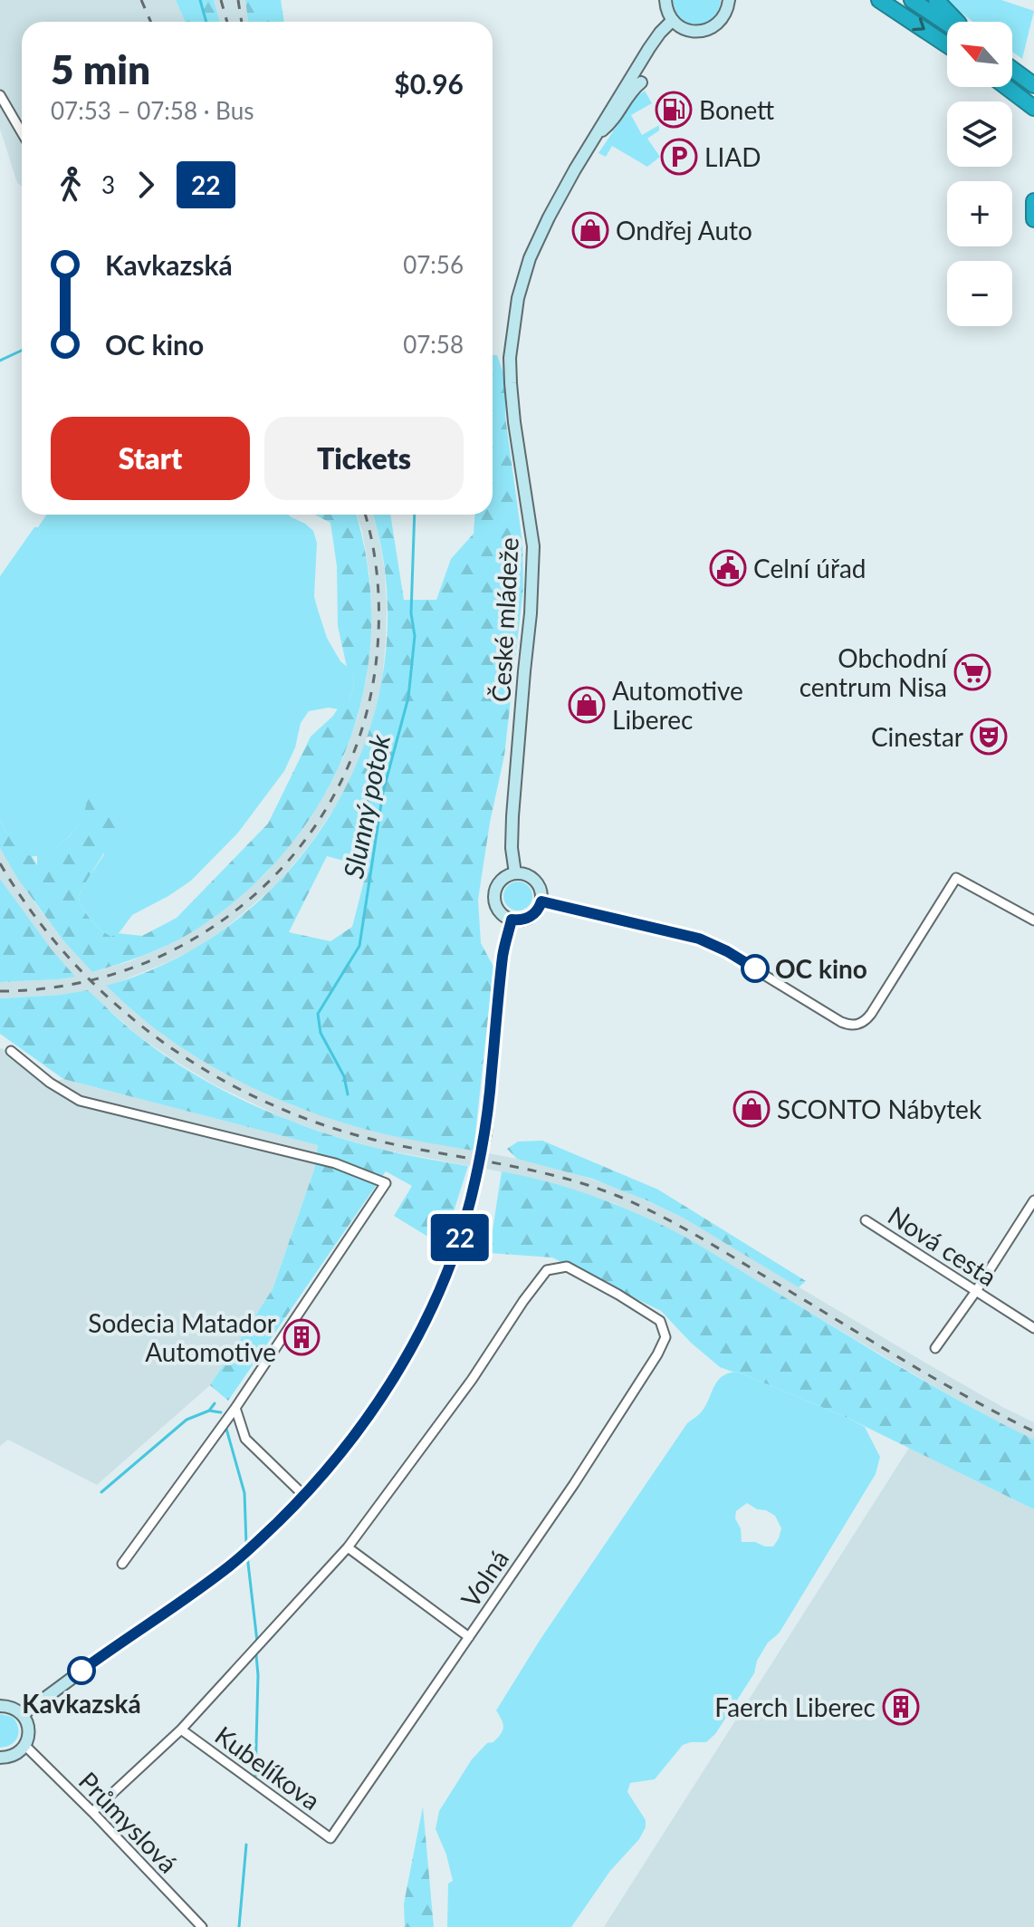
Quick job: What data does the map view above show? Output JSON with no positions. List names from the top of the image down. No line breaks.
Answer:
{"streets":{"street":["České mládeže","Nová cesta","Volná","Kubelíkova","Průmyslová"]},"crossings":[["Volná","Kubelíkova"]],"water":["Slunný potok"],"places":{"fuel station":["Bonett"],"parking":["LIAD"],"shop":["Ondřej Auto","Automotive Liberec","SCONTO Nábytek"],"public building":["Celní úřad"],"supermarket":["Obchodní centrum Nisa"],"theatre":["Cinestar"],"other":["OC kino","Kavkazská"],"building":["Sodecia Matador Automotive","Faerch Liberec"]},"lines":["bus line 22"],"north":"top left","page":{"on_map":"22","map_buttons":["+","−"],"heading":["5 min","07:53 – 07:58 · Bus","$0.96"],"legs":["3","22"],"list":[{"name":"Kavkazská","value":"07:56"},{"name":"OC kino","value":"07:58"}],"buttons":["Start","Tickets"]}}
